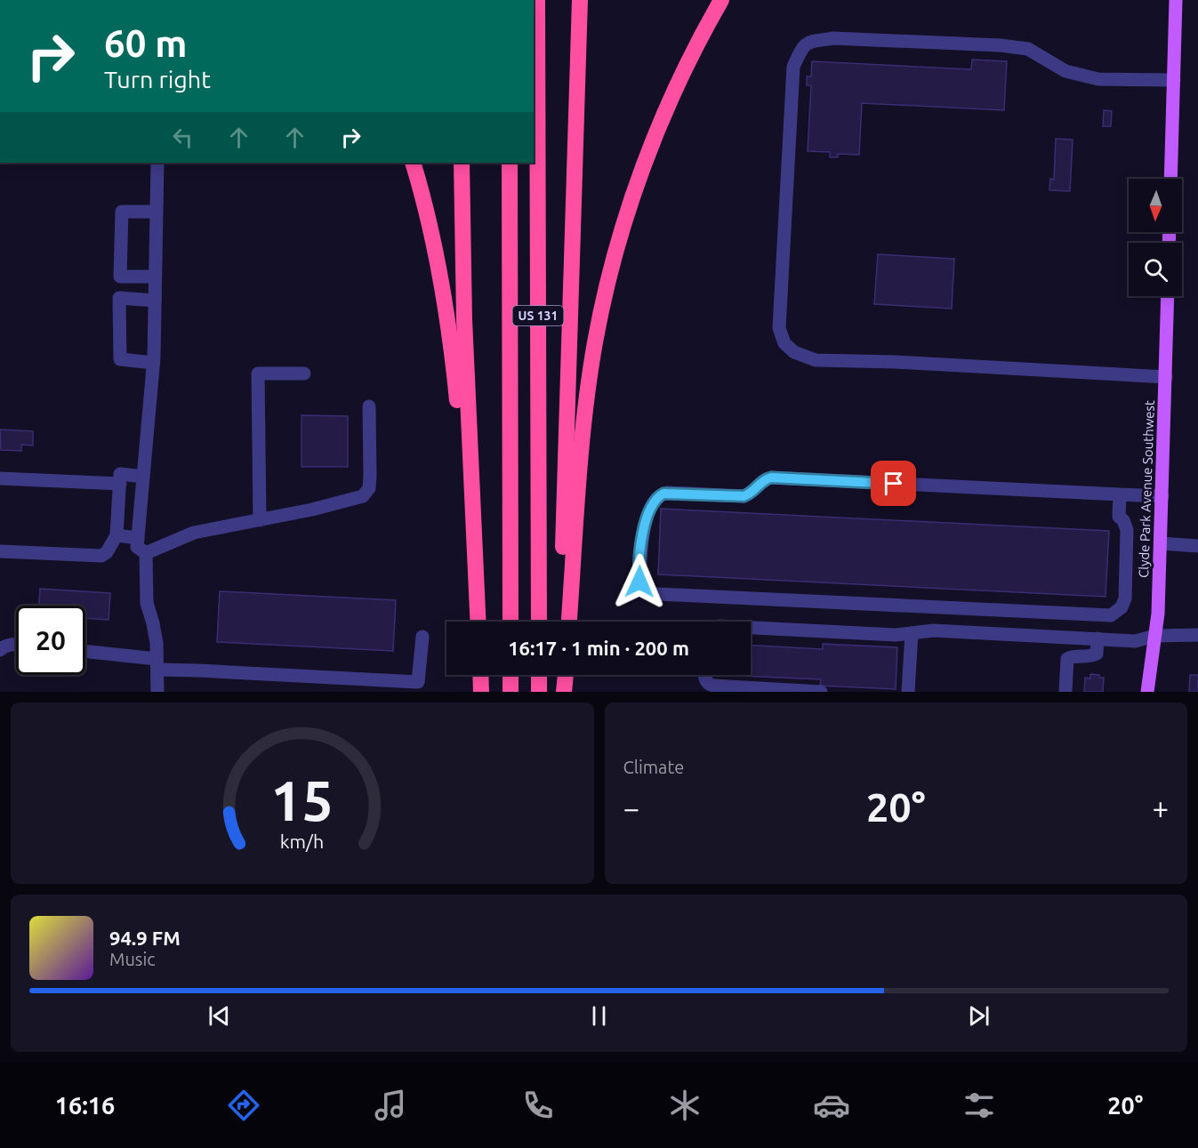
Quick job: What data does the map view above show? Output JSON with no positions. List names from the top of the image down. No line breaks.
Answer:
{"streets":{"highway":["US 131"],"main road":["Clyde Park Avenue Southwest"]},"north":"bottom","page":{"turn":["60 m","Turn right"],"limit":"20","trip":"16:17 · 1 min · 200 m","tile":"Climate","heat":["−","20°","+"],"song":["94.9 FM","Music"],"tabs":["16:16","20°"],"gauge":["15","km/h"]}}
